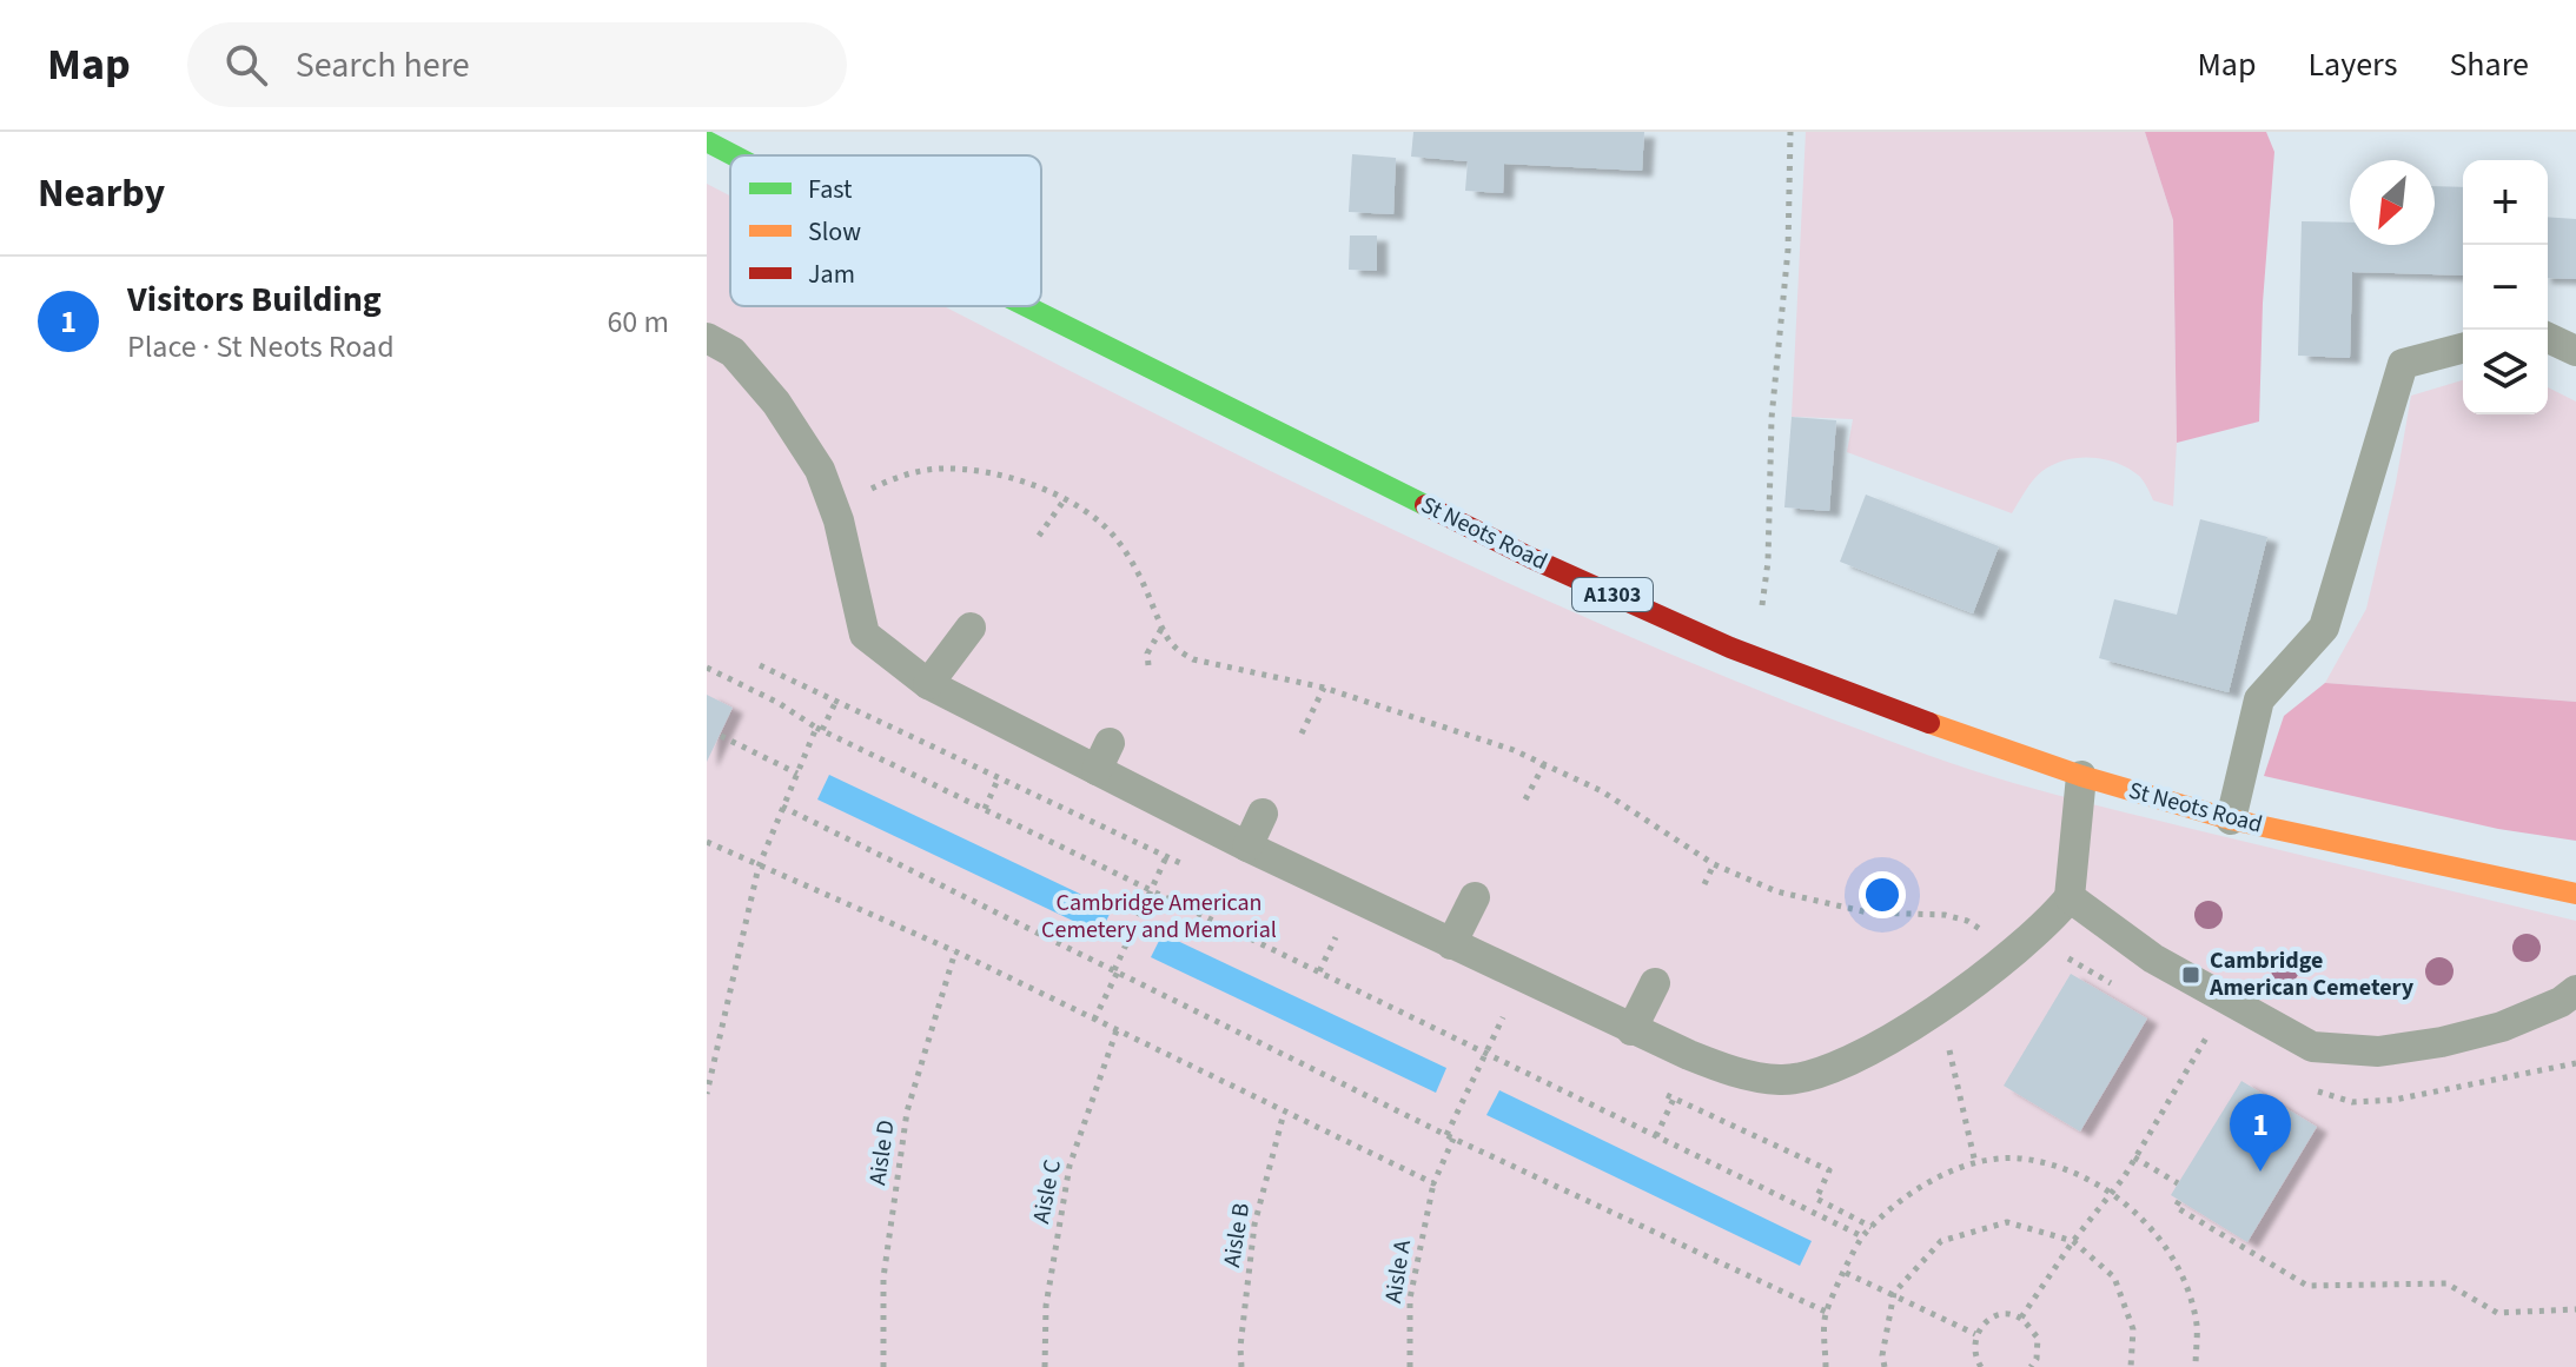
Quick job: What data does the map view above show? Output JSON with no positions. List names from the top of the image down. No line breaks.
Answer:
{"streets":{"highway":["St Neots Road","A1303"],"path":["Aisle D","Aisle C","Aisle B","Aisle A"]},"parks":["Cambridge American Cemetery and Memorial"],"places":{"transit":["Cambridge American Cemetery"]},"legend":["Fast","Slow","Jam"],"north":"bottom left","page":{"header":"Map","search":"Search here","nav":["Map","Layers","Share"],"heading":"Nearby","map_buttons":["+","−"],"list":[{"mark":"1","name":"Visitors Building","note":"Place · St Neots Road","value":"60 m"}],"pins":"1"}}
